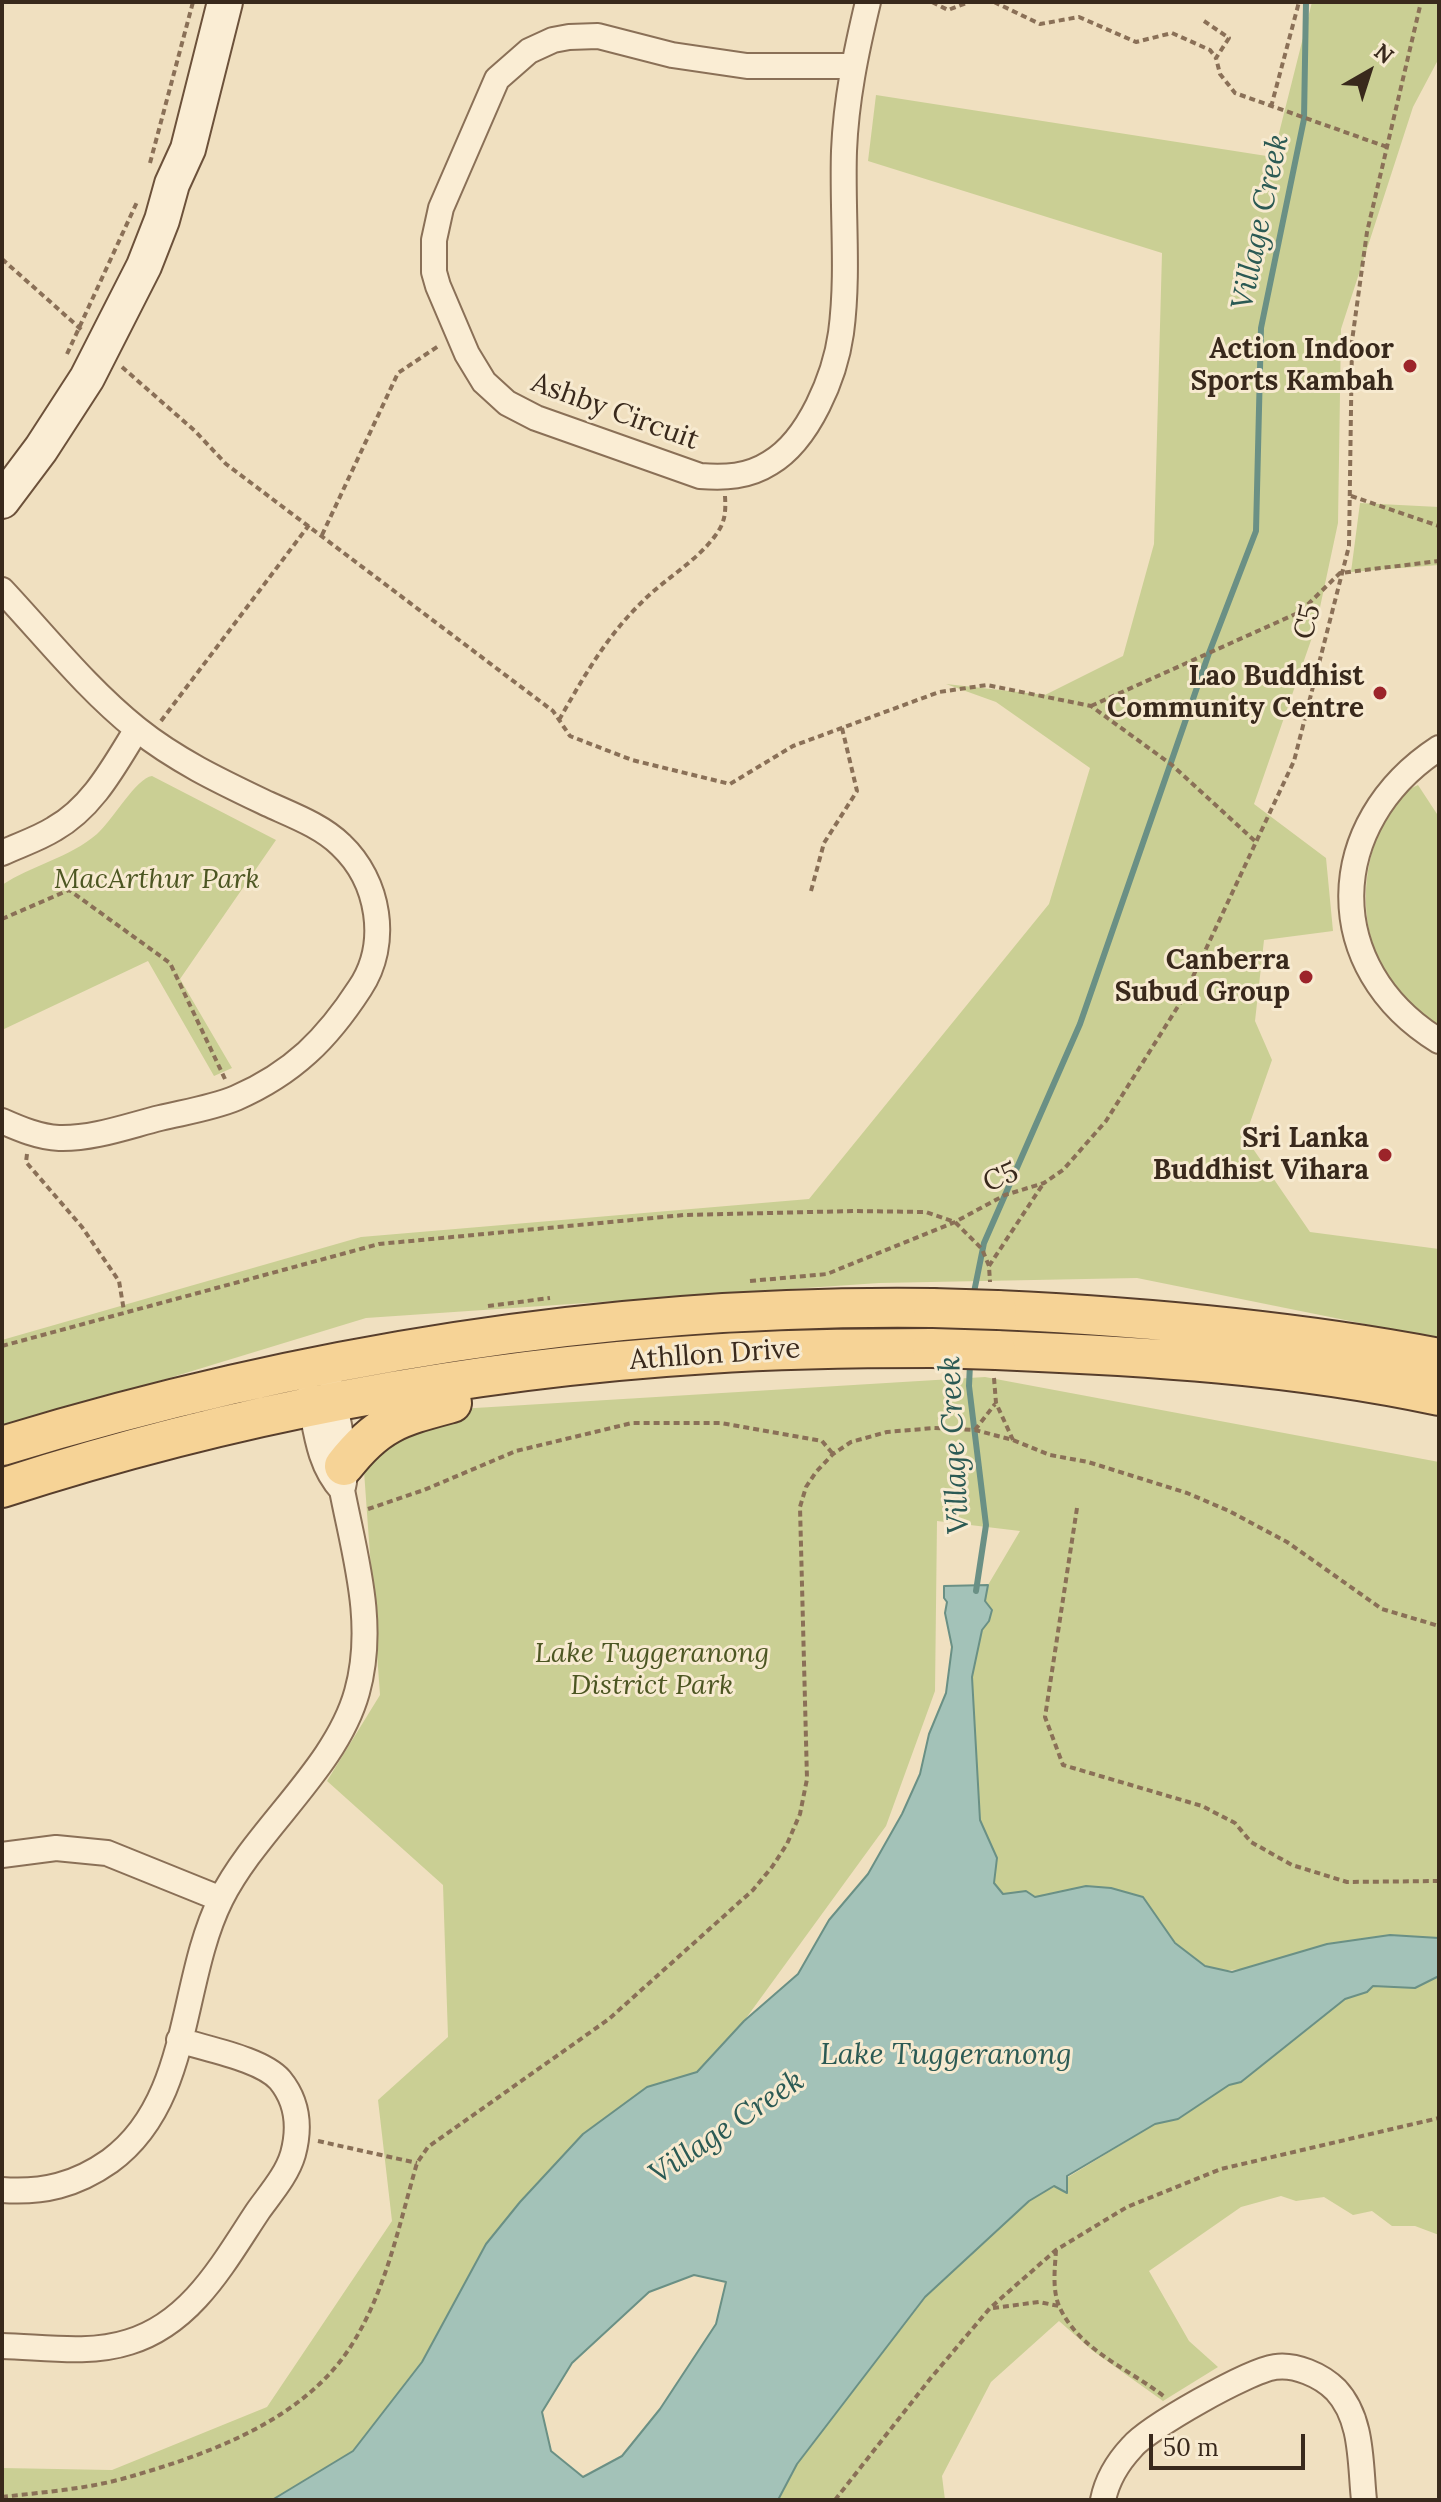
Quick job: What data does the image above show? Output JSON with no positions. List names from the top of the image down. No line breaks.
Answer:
{"streets":{"main road":["Athllon Drive"],"street":["Ashby Circuit"],"path":["C5"]},"water":["Village Creek","Lake Tuggeranong"],"parks":["MacArthur Park","Lake Tuggeranong District Park"],"places":["Action Indoor Sports Kambah","Lao Buddhist Community Centre","Canberra Subud Group","Sri Lanka Buddhist Vihara"],"scale_bar":"50 m","north":"top right"}
